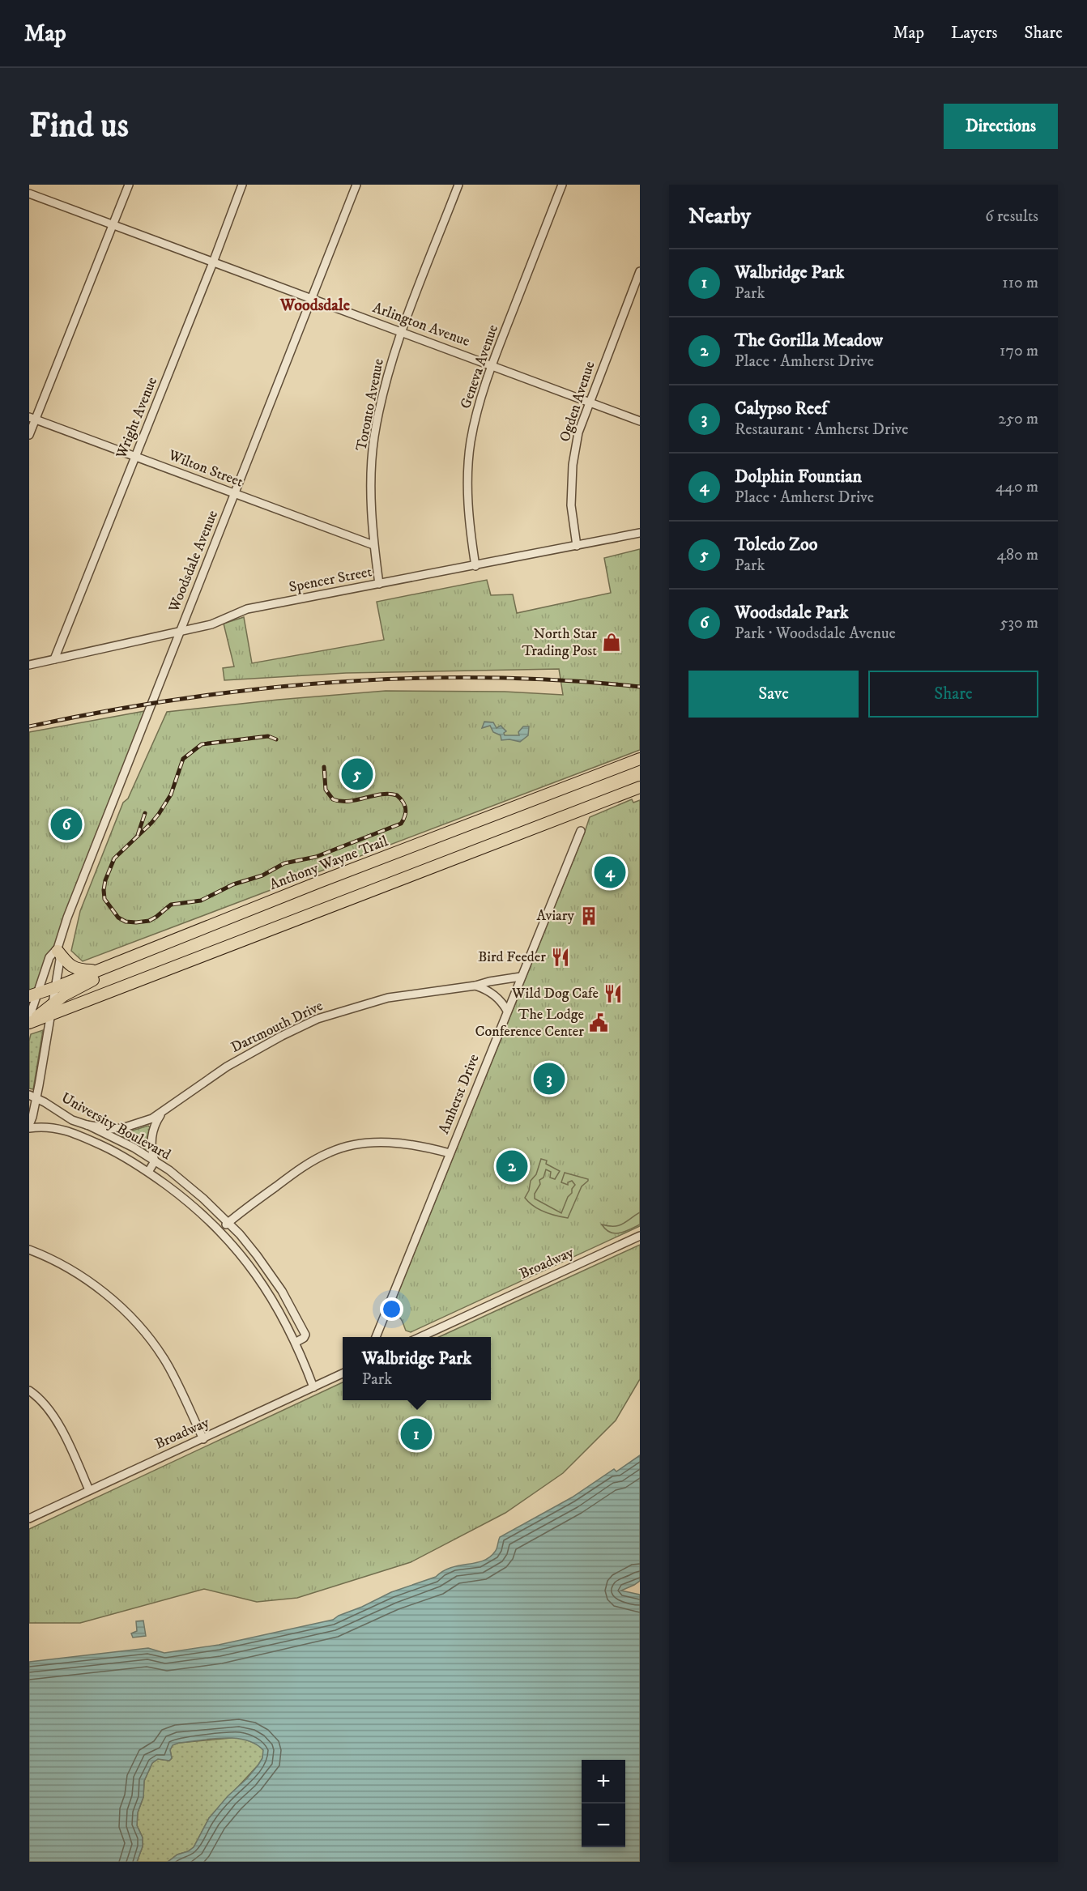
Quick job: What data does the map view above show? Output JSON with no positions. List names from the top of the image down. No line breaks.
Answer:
{"streets":{"highway":["Anthony Wayne Trail"],"street":["Arlington Avenue","Geneva Avenue","Ogden Avenue","Toronto Avenue","Wright Avenue","Wilton Street","Woodsdale Avenue","Spencer Street","Dartmouth Drive","Amherst Drive","University Boulevard","Broadway"]},"crossings":[["Arlington Avenue","Geneva Avenue"],["Arlington Avenue","Ogden Avenue"],["Arlington Avenue","Toronto Avenue"],["Arlington Avenue","Wright Avenue"],["Arlington Avenue","Woodsdale Avenue"],["Geneva Avenue","Spencer Street"],["Ogden Avenue","Spencer Street"],["Toronto Avenue","Wilton Street"],["Toronto Avenue","Spencer Street"],["Wright Avenue","Wilton Street"],["Wright Avenue","Spencer Street"],["Wilton Street","Woodsdale Avenue"],["Woodsdale Avenue","Spencer Street"],["Woodsdale Avenue","Anthony Wayne Trail"],["Woodsdale Avenue","University Boulevard"],["Dartmouth Drive","Amherst Drive"],["Dartmouth Drive","University Boulevard"],["University Boulevard","Broadway"]],"districts":["Woodsdale"],"places":{"shop":["North Star Trading Post"],"building":["Aviary"],"restaurant":["Bird Feeder","Wild Dog Cafe"],"public building":["The Lodge Conference Center"]},"page":{"header":"Map","nav":["Map","Layers","Share"],"buttons":["Directions",["Save","Share"]],"title":"Find us","heading":["Nearby","6 results"],"list":[{"mark":"1","name":"Walbridge Park","note":"Park","value":"110 m"},{"mark":"2","name":"The Gorilla Meadow","note":"Place · Amherst Drive","value":"170 m"},{"mark":"3","name":"Calypso Reef","note":"Restaurant · Amherst Drive","value":"250 m"},{"mark":"4","name":"Dolphin Fountian","note":"Place · Amherst Drive","value":"440 m"},{"mark":"5","name":"Toledo Zoo","note":"Park","value":"480 m"},{"mark":"6","name":"Woodsdale Park","note":"Park · Woodsdale Avenue","value":"530 m"}],"pins":["5","6","4","3","2","1"],"popup":["Walbridge Park","Park"],"map_buttons":["+","−"]}}
